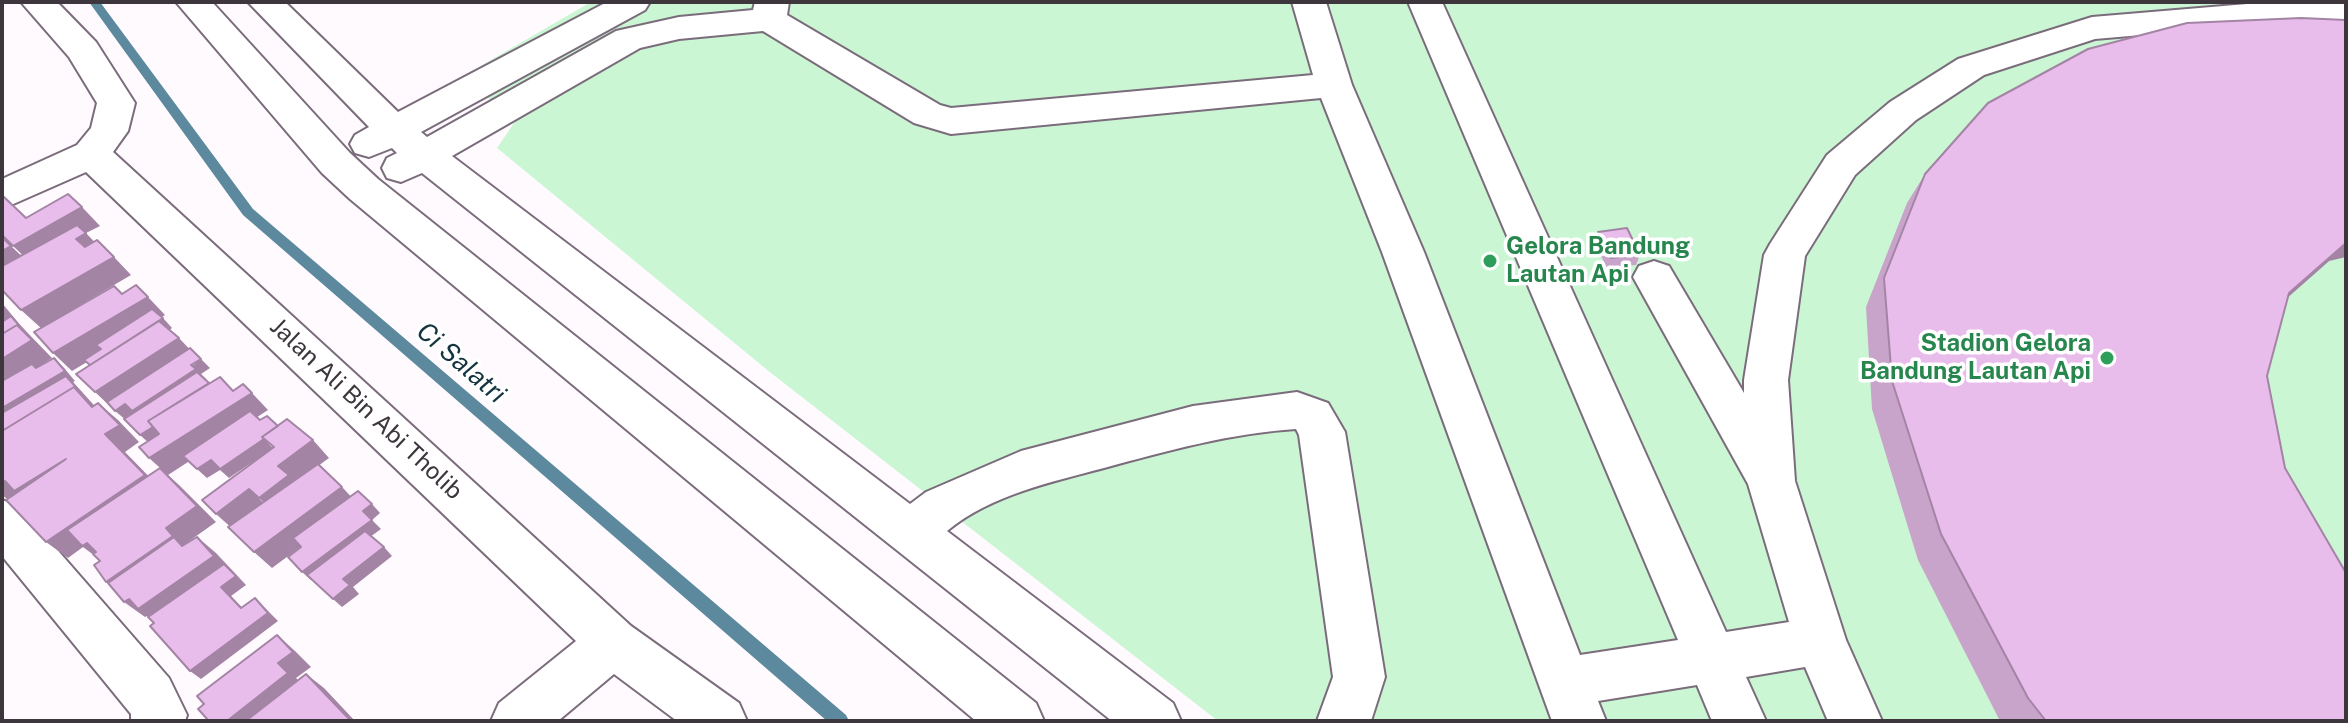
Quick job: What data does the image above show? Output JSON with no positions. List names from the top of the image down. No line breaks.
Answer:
{"streets":{"street":["Jalan Ali Bin Abi Tholib"]},"water":["Ci Salatri"],"places":["Gelora Bandung Lautan Api","Stadion Gelora Bandung Lautan Api"]}
